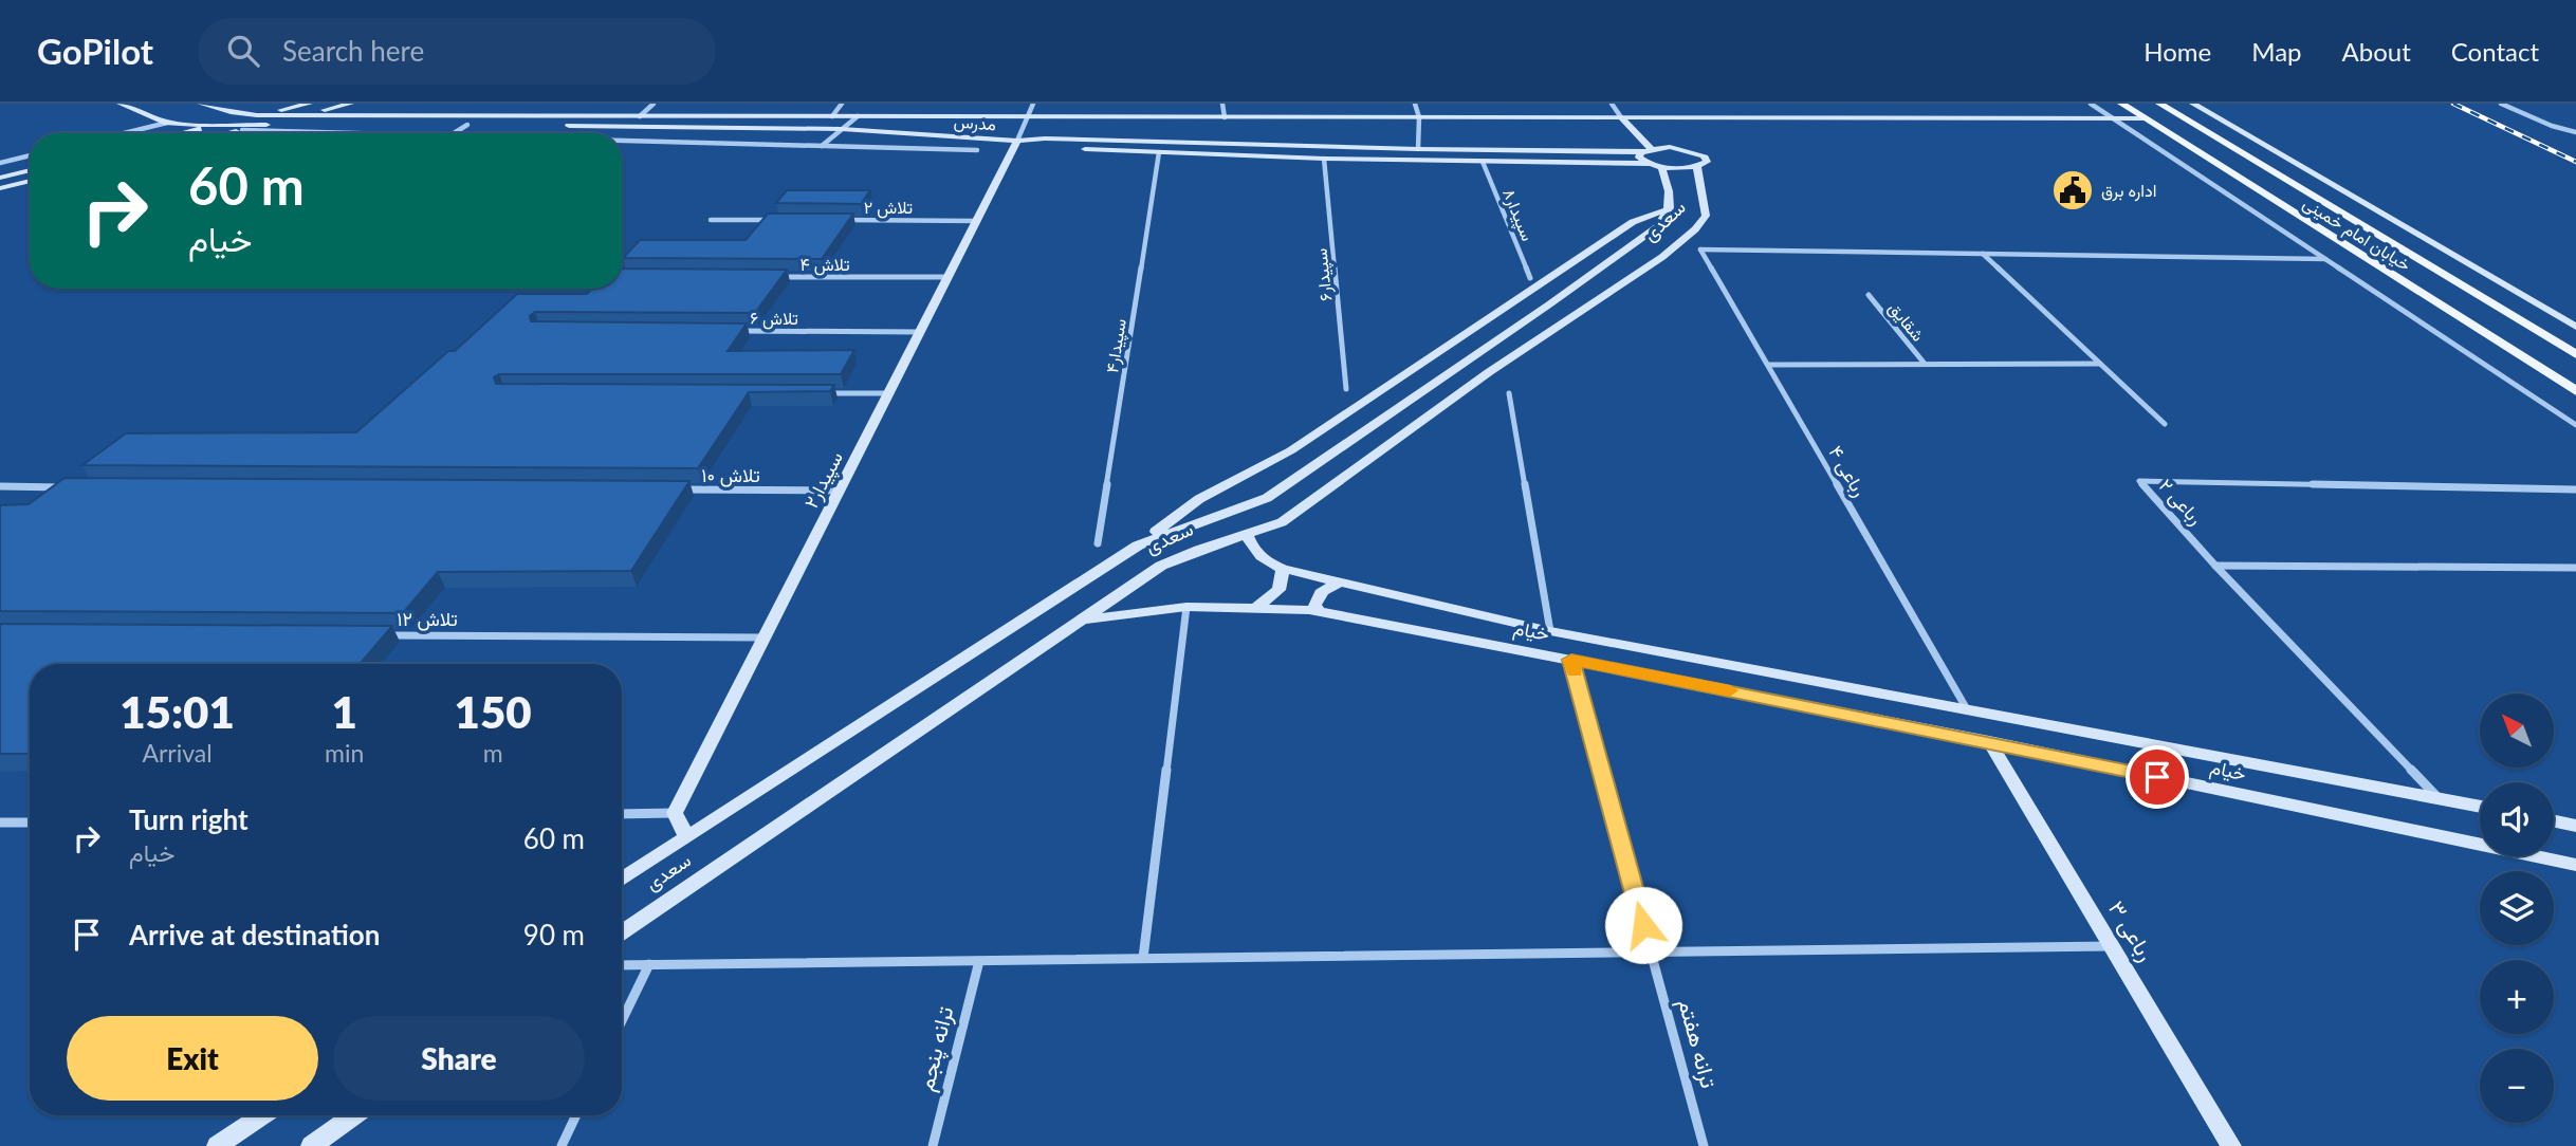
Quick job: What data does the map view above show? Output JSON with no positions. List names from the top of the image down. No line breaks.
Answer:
{"streets":{"main road":["خیابان امام خمینی"],"street":["مدرس","تلاش ۲","سپیدار۸","سعدی","تلاش ۴","سپیدار۶","تلاش ۶","شقایق","سپیدار۴","رباعی ۴","تلاش ۱۰","سپیدار۲","رباعی ۲","تلاش ۱۲","خیام","رباعی ۳","ترانه هفتم","ترانه پنجم"]},"crossings":[["مدرس","خیابان امام خمینی"],["مدرس","سپیدار۲"],["تلاش ۲","سپیدار۲"],["سعدی","خیام"],["تلاش ۴","سپیدار۲"],["تلاش ۶","سپیدار۲"],["رباعی ۴","خیام"],["تلاش ۱۰","سپیدار۲"],["سپیدار۲","تلاش ۱۲"],["رباعی ۲","خیام"],["خیام","رباعی ۳"],["خیام","ترانه هفتم"]],"places":{"public building":["اداره برق"]},"north":"top left","page":{"header":"GoPilot","search":"Search here","nav":["Home","Map","About","Contact"],"turn":["60 m","خیام"],"eta":["15:01","Arrival","1","min","150","m"],"map_buttons":["+","−"],"list":[{"name":"Turn right","note":"خیام","value":"60 m"},{"name":"Arrive at destination","value":"90 m"}],"buttons":["Exit","Share"]}}
